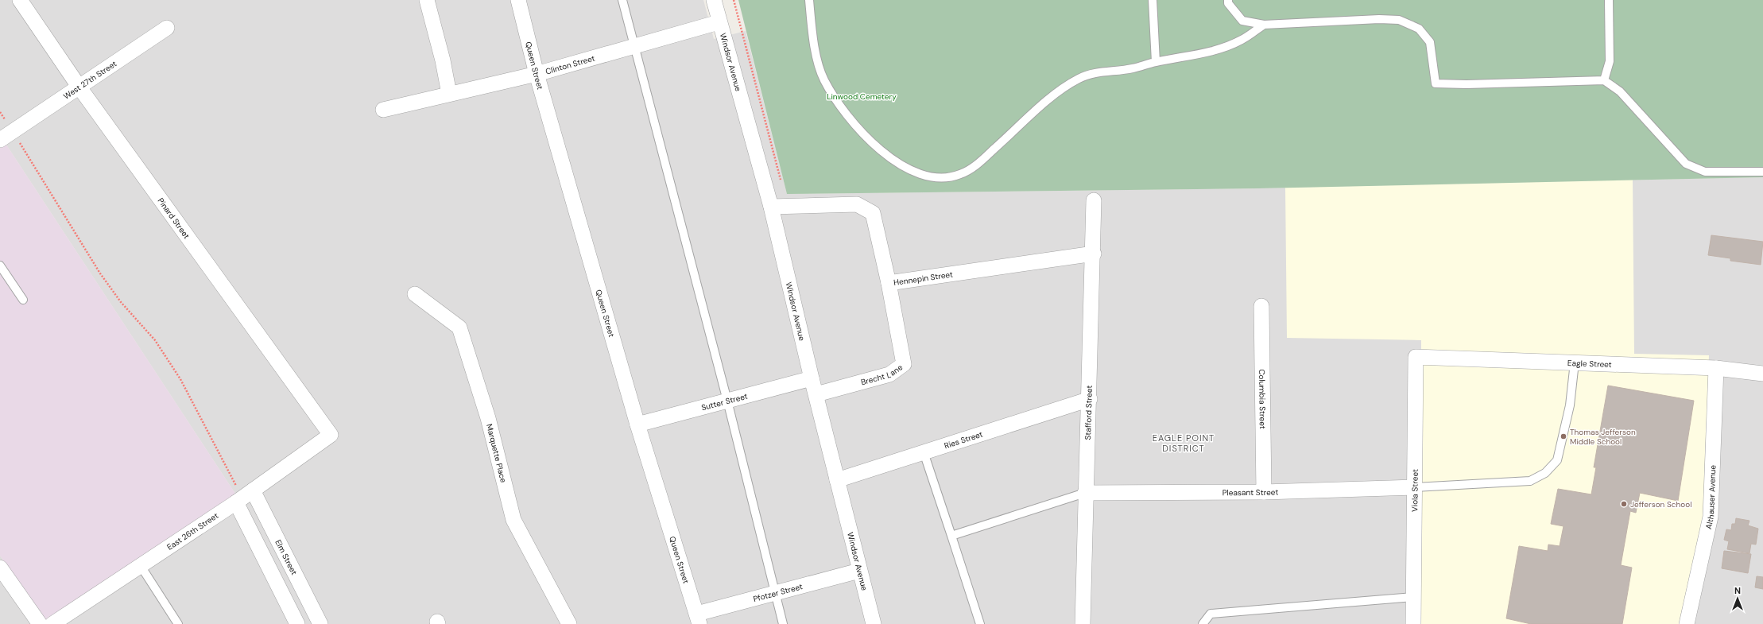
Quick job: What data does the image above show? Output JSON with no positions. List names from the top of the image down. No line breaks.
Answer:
{"streets":{"street":["Windsor Avenue","Clinton Street","Queen Street","West 27th Street","Pinard Street","Hennepin Street","Eagle Street","Brecht Lane","Columbia Street","Sutter Street","Stafford Street","Ries Street","Marquette Place","Viola Street","Pleasant Street","Althauser Avenue","East 26th Street","Elm Street","Pfotzer Street"]},"crossings":[["Windsor Avenue","Clinton Street"],["Windsor Avenue","Hennepin Street"],["Windsor Avenue","Brecht Lane"],["Windsor Avenue","Sutter Street"],["Windsor Avenue","Ries Street"],["Windsor Avenue","Pfotzer Street"],["Clinton Street","Queen Street"],["Queen Street","Sutter Street"],["Queen Street","Pfotzer Street"],["West 27th Street","Pinard Street"],["Pinard Street","East 26th Street"],["Hennepin Street","Brecht Lane"],["Hennepin Street","Stafford Street"],["Eagle Street","Viola Street"],["Eagle Street","Althauser Avenue"],["Columbia Street","Pleasant Street"],["Stafford Street","Ries Street"],["Stafford Street","Pleasant Street"],["Viola Street","Pleasant Street"],["East 26th Street","Elm Street"]],"districts":["EAGLE POINT DISTRICT"],"parks":["Linwood Cemetery"],"places":["Thomas Jefferson Middle School","Jefferson School"],"north":"top"}
